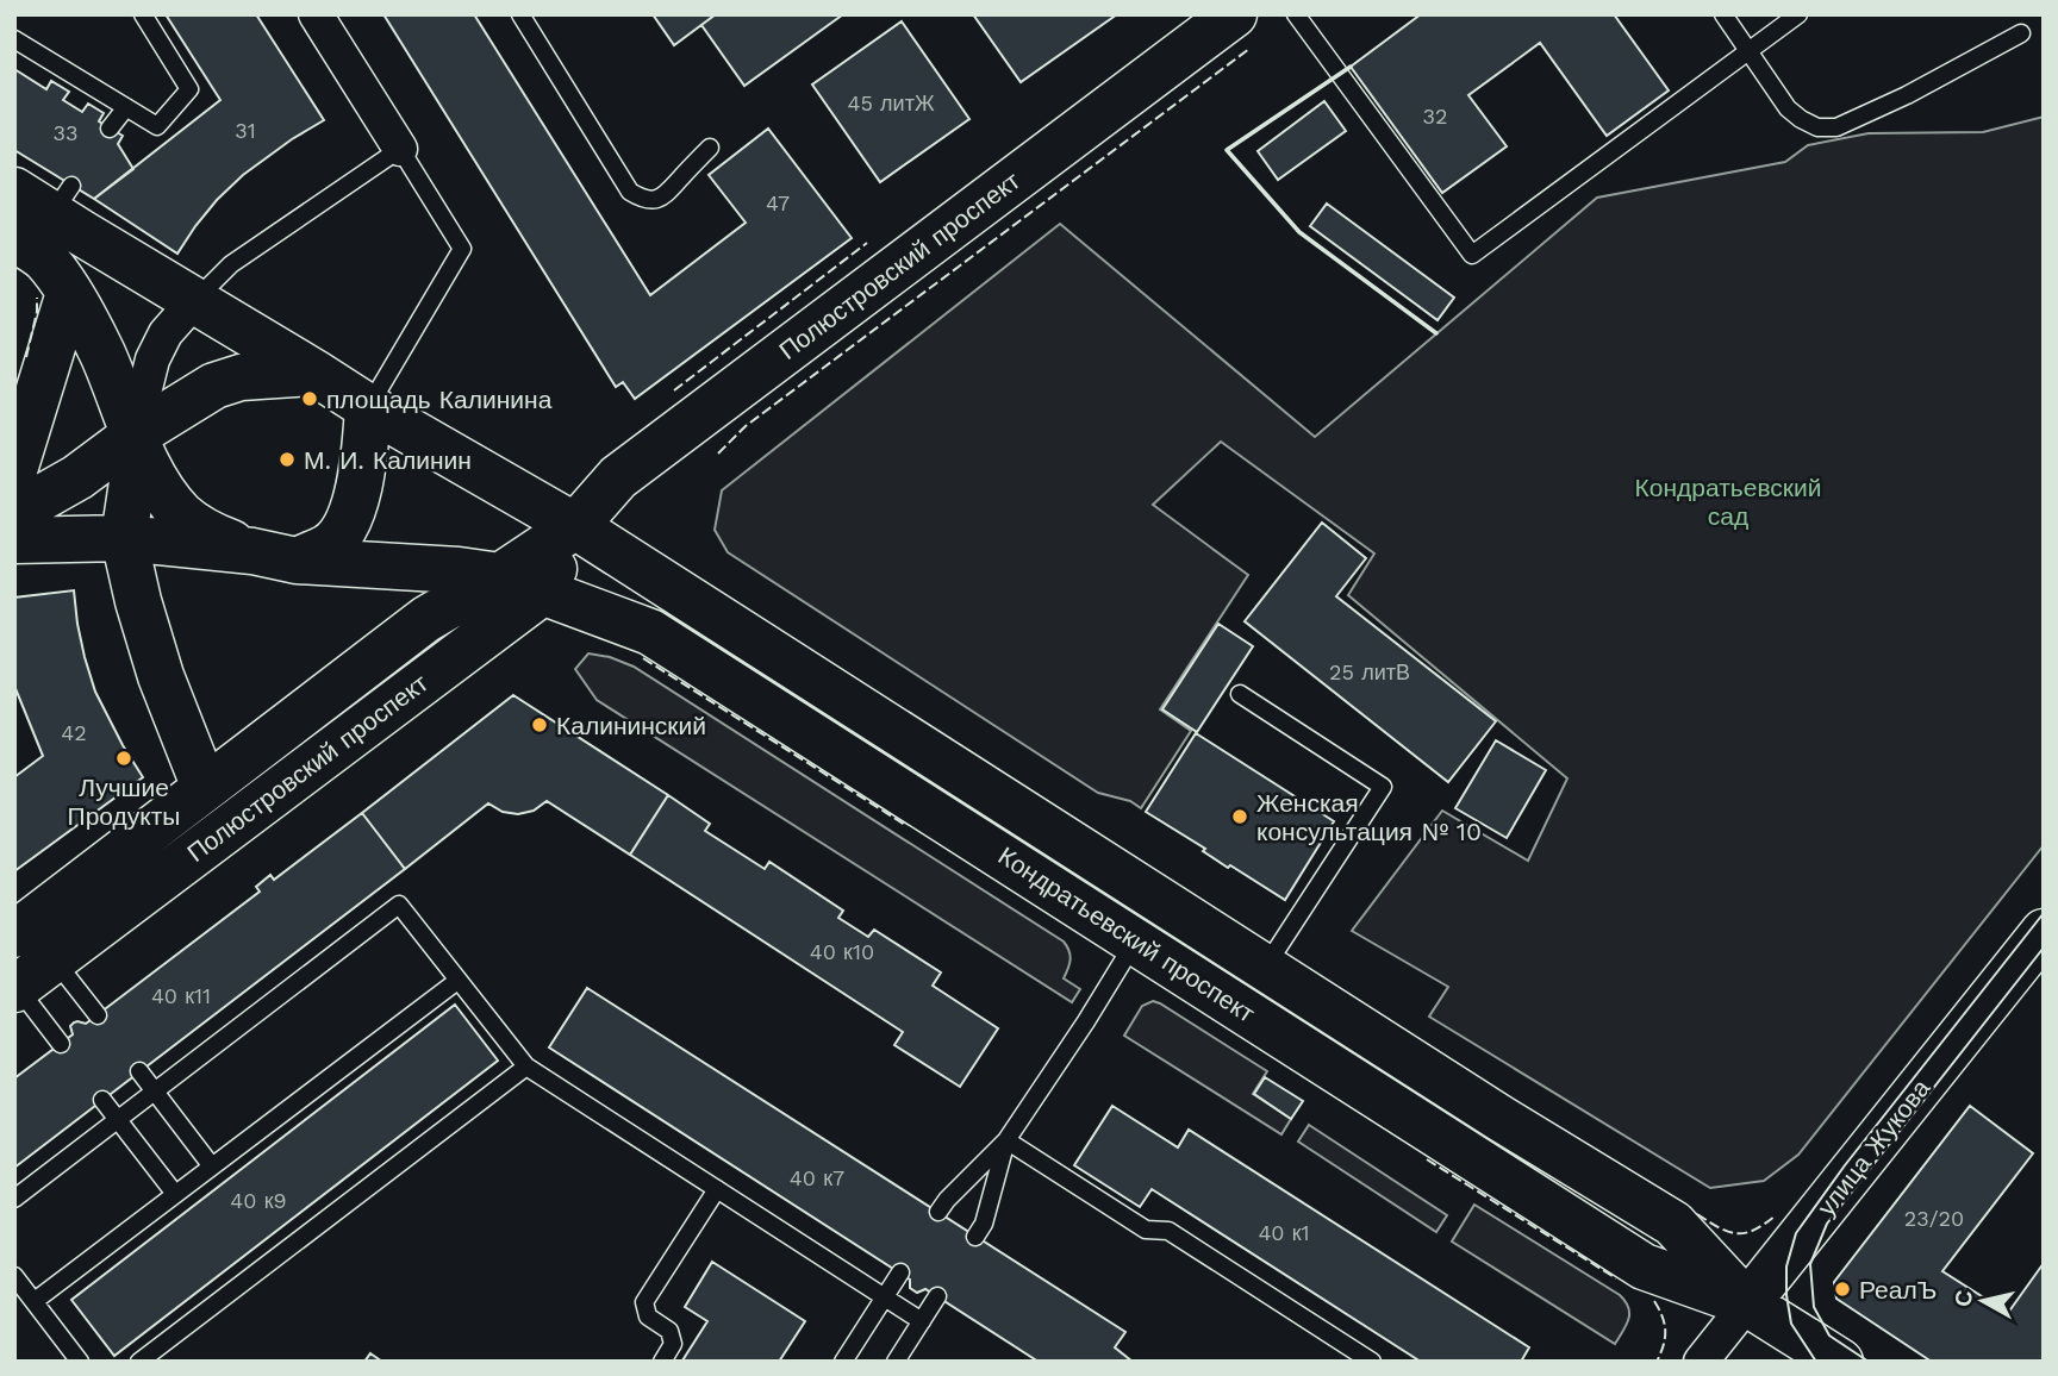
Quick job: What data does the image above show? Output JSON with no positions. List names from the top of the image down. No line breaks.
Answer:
{"streets":{"main road":["Полюстровский проспект","Кондратьевский проспект","улица Жукова"]},"crossings":[["Полюстровский проспект","Кондратьевский проспект"],["Кондратьевский проспект","улица Жукова"]],"parks":["Кондратьевский сад"],"places":["площадь Калинина","М. И. Калинин","Калининский","Лучшие Продукты","Женская консультация № 10","РеалЪ"],"house_numbers":["45 литЖ","32","31","33","47","25 литВ","42","40 к10","40 к11","40 к7","40 к9","23/20","40 к1"],"north":"left"}
